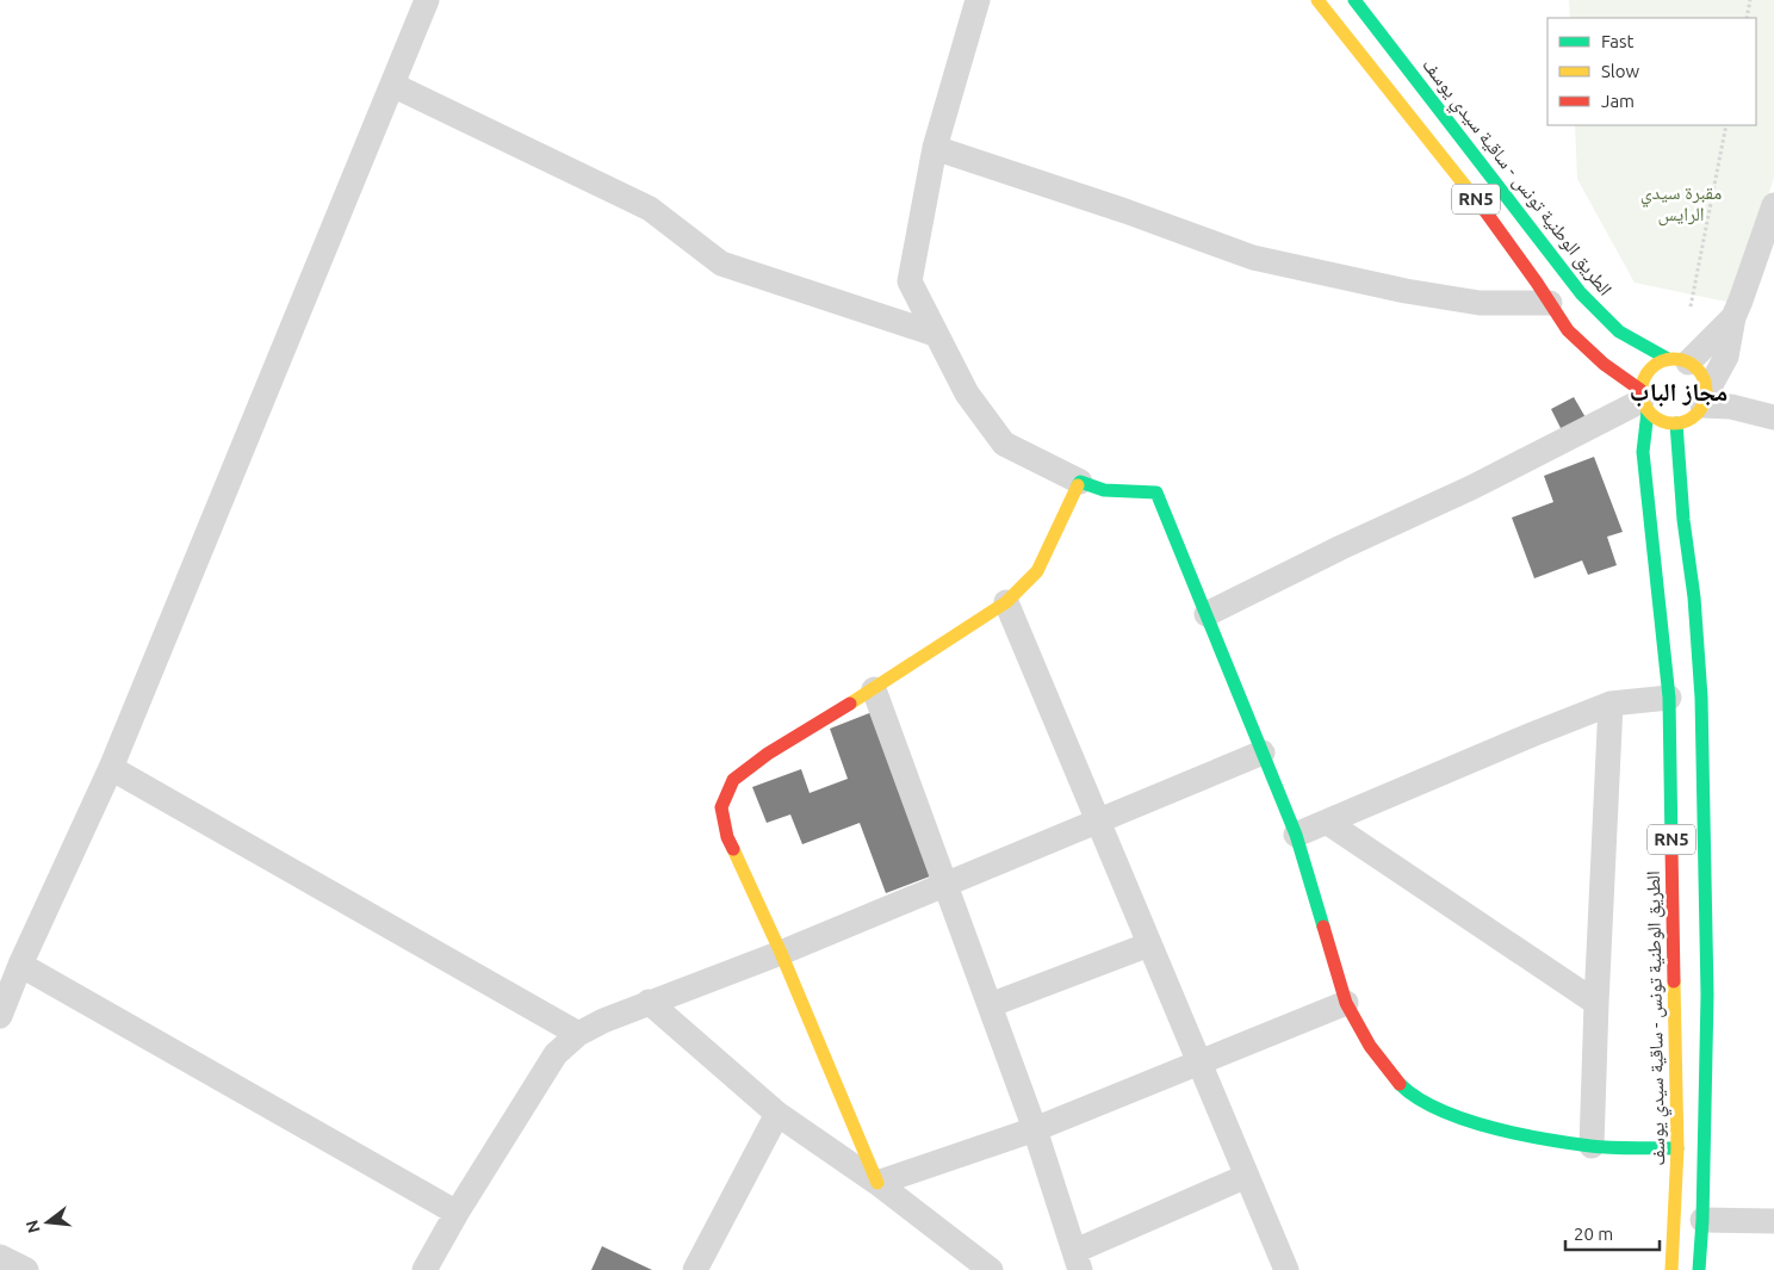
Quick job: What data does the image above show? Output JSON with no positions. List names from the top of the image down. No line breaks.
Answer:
{"streets":{"main road":["الطريق الوطنية تونس - ساقية سيدي يوسف","RN5"]},"crossings":[["الطريق الوطنية تونس - ساقية سيدي يوسف","RN5"]],"districts":["مجاز الباب"],"parks":["مقبرة سيدي الرايس"],"legend":["Fast","Slow","Jam"],"scale_bar":"20 m","north":"left"}
